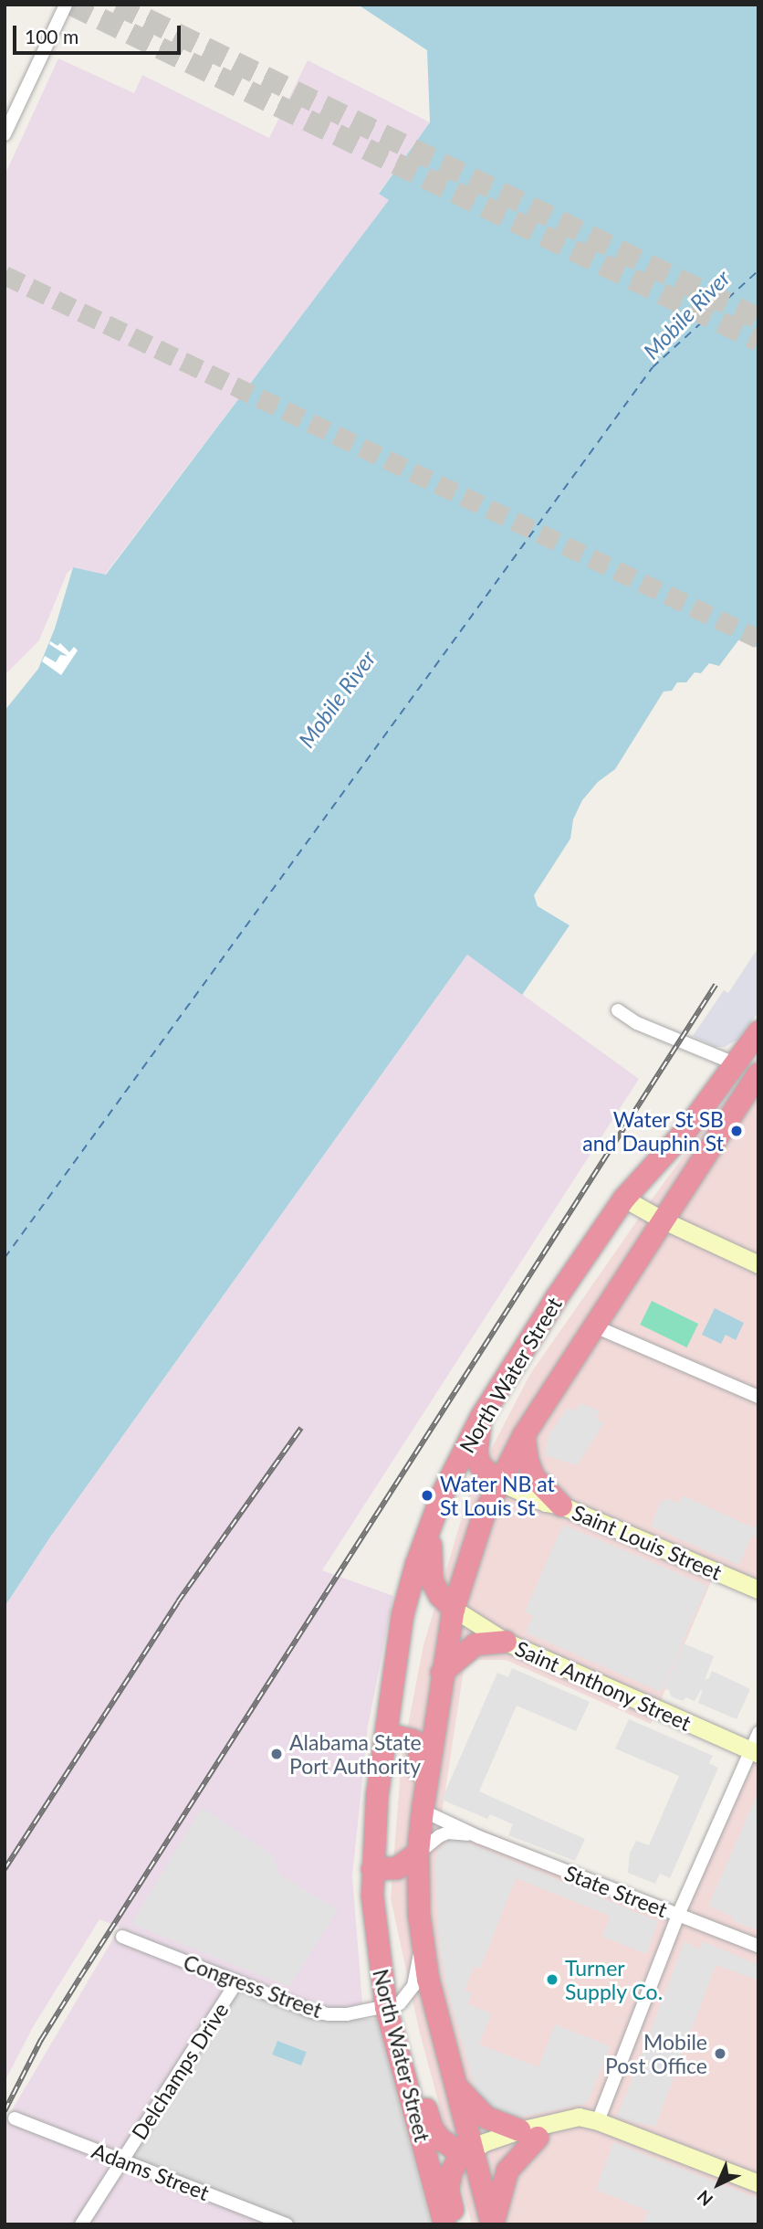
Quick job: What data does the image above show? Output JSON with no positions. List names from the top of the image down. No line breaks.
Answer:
{"streets":{"highway":["North Water Street"],"street":["Saint Louis Street","Saint Anthony Street","State Street","Congress Street","Delchamps Drive","Adams Street"]},"crossings":[["North Water Street","Saint Louis Street"],["North Water Street","Saint Anthony Street"],["North Water Street","State Street"],["North Water Street","Congress Street"],["Congress Street","Delchamps Drive"],["Delchamps Drive","Adams Street"]],"water":["Mobile River"],"places":["Water St SB and Dauphin St","Water NB at St Louis St","Alabama State Port Authority","Turner Supply Co.","Mobile Post Office"],"scale_bar":"100 m","north":"bottom left"}
